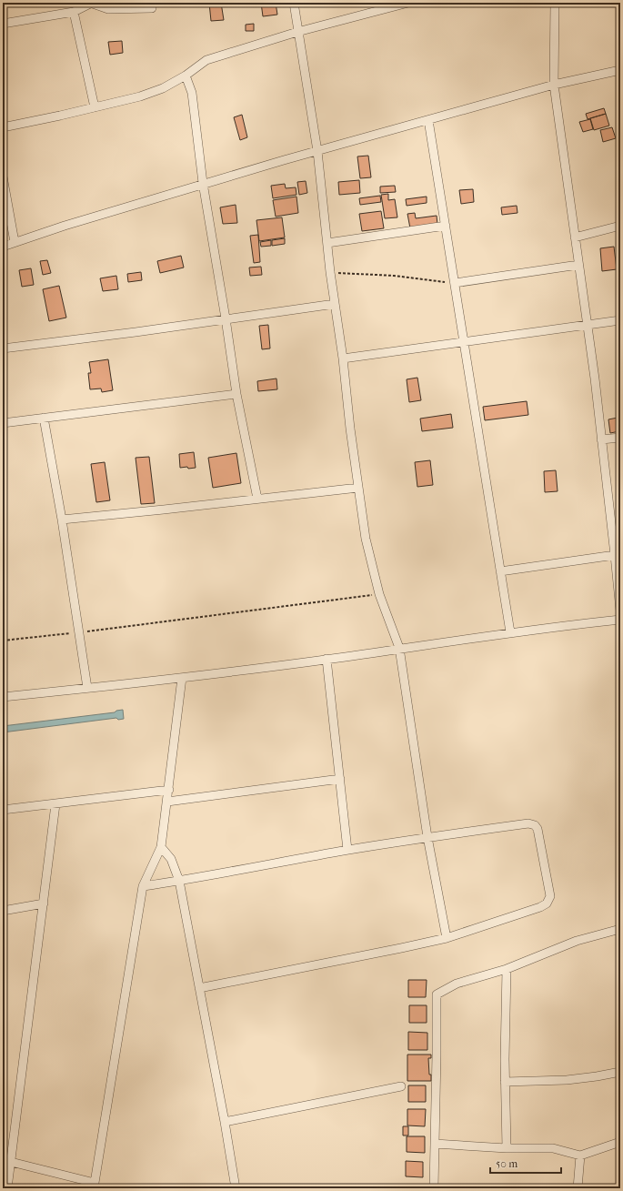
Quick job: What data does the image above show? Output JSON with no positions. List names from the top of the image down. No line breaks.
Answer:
{"scale_bar":"50 m"}
